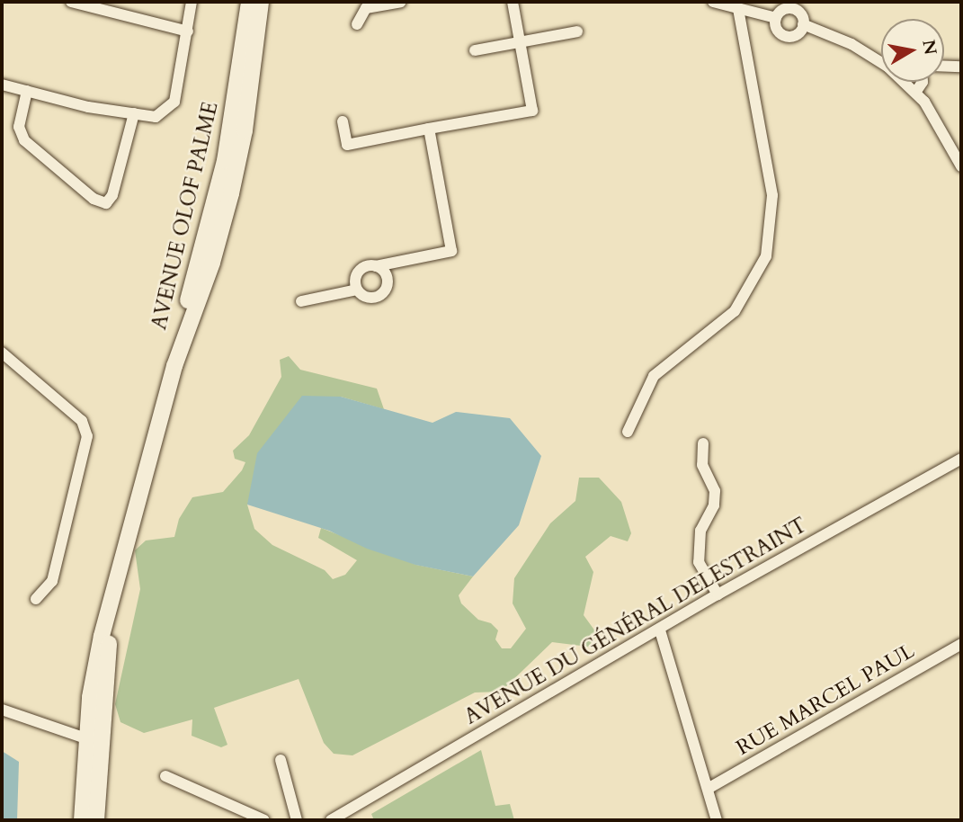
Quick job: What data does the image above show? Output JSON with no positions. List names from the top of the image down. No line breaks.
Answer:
{"streets":{"main road":["AVENUE OLOF PALME"],"street":["AVENUE DU GÉNÉRAL DELESTRAINT","RUE MARCEL PAUL"]},"north":"right"}
